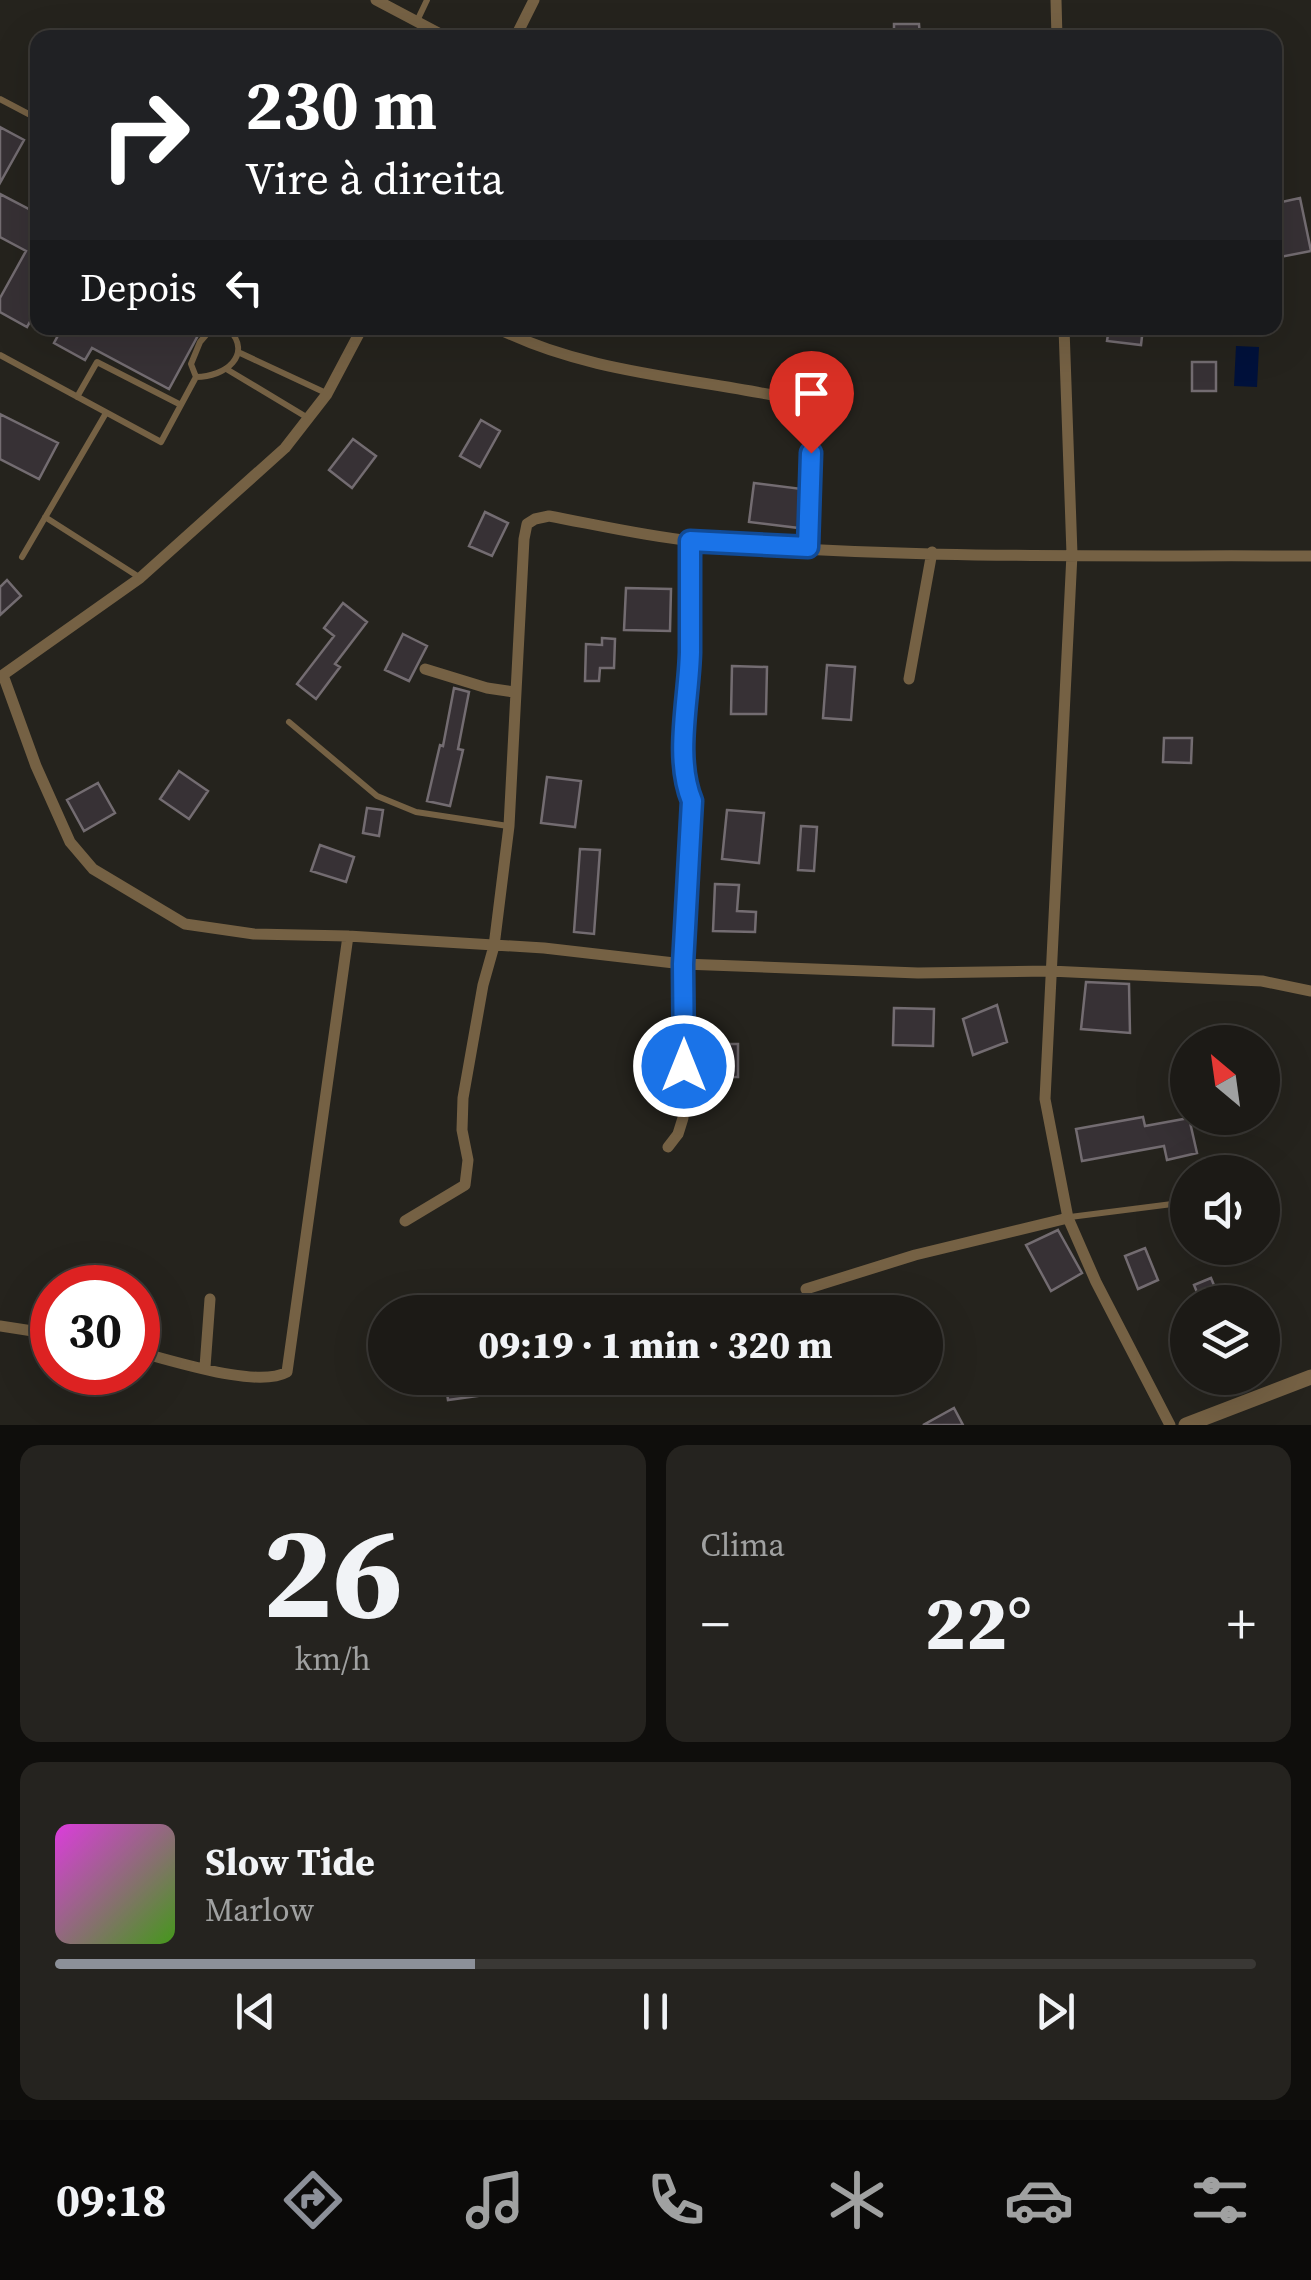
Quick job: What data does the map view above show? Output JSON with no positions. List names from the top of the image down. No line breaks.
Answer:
{"north":"top left","page":{"turn":["230 m","Vire à direita"],"then":"Depois","limit":"30","trip":"09:19 · 1 min · 320 m","tile":[["26","km/h"],"Clima"],"heat":["−","22°","+"],"song":["Slow Tide","Marlow"],"tabs":"09:18"}}
